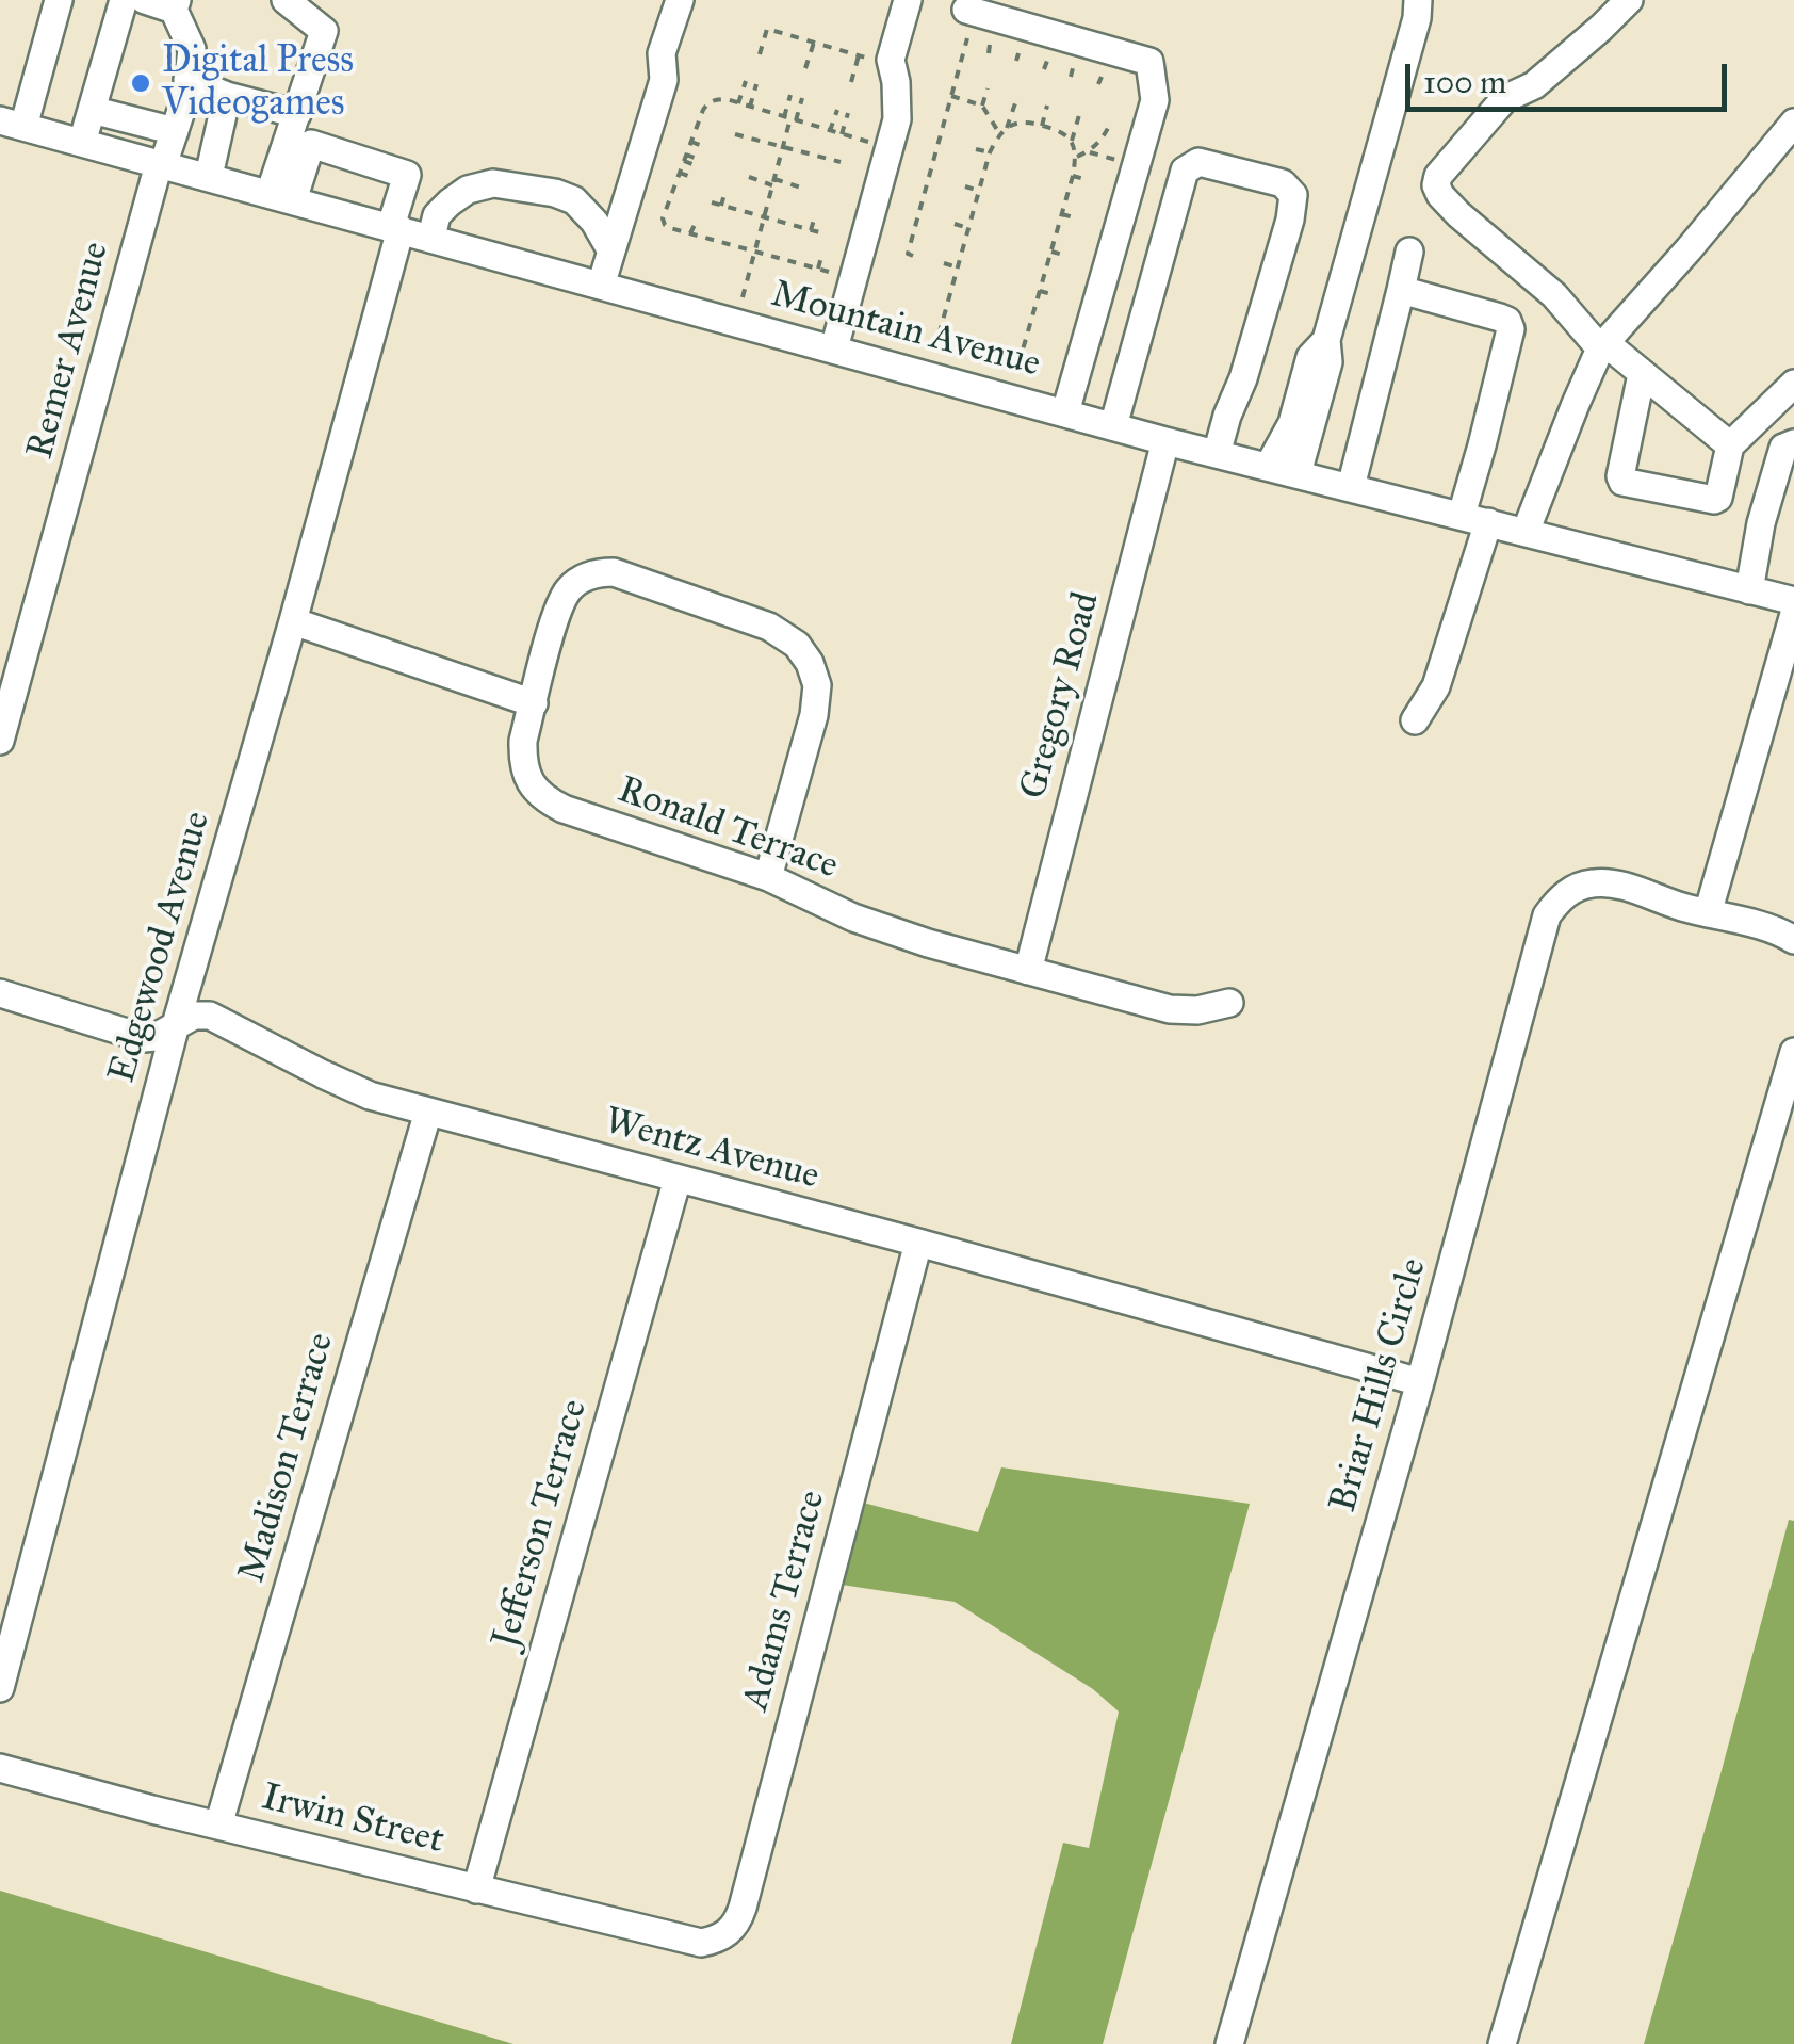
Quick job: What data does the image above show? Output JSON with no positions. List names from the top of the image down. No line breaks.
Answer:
{"streets":{"street":["Mountain Avenue","Remer Avenue","Gregory Road","Ronald Terrace","Edgewood Avenue","Wentz Avenue","Briar Hills Circle","Madison Terrace","Jefferson Terrace","Adams Terrace","Irwin Street"]},"crossings":[["Mountain Avenue","Remer Avenue"],["Mountain Avenue","Gregory Road"],["Mountain Avenue","Edgewood Avenue"],["Gregory Road","Ronald Terrace"],["Edgewood Avenue","Wentz Avenue"],["Wentz Avenue","Briar Hills Circle"],["Wentz Avenue","Madison Terrace"],["Wentz Avenue","Jefferson Terrace"],["Wentz Avenue","Adams Terrace"],["Madison Terrace","Irwin Street"],["Jefferson Terrace","Irwin Street"],["Adams Terrace","Irwin Street"]],"places":["Digital Press Videogames"],"scale_bar":"100 m"}
